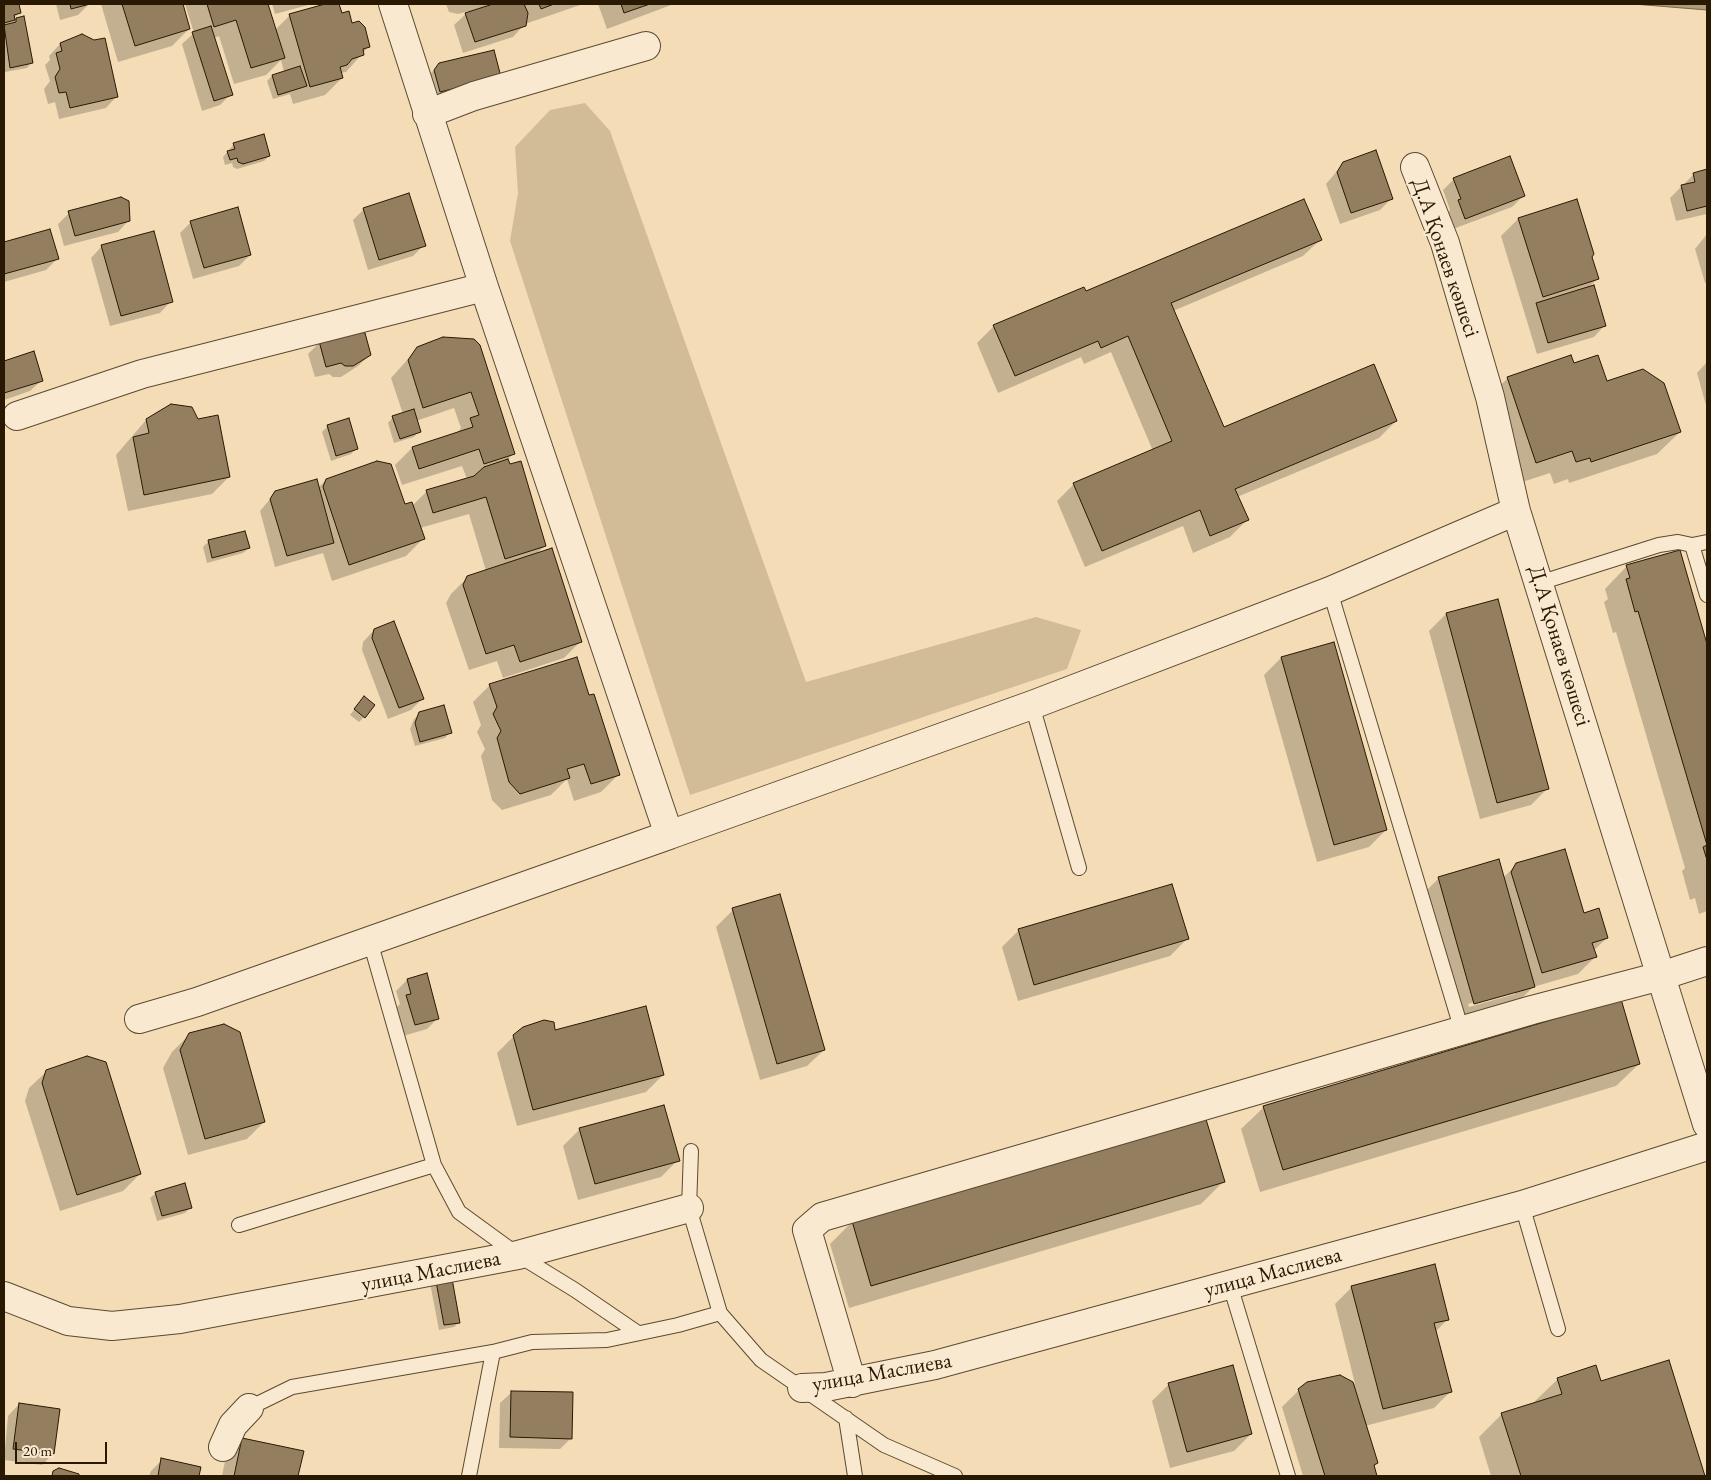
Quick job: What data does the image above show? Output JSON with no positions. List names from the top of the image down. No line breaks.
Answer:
{"streets":{"street":["Д.А Қонаев көшесі","улица Маслиева"]},"scale_bar":"20 m"}
